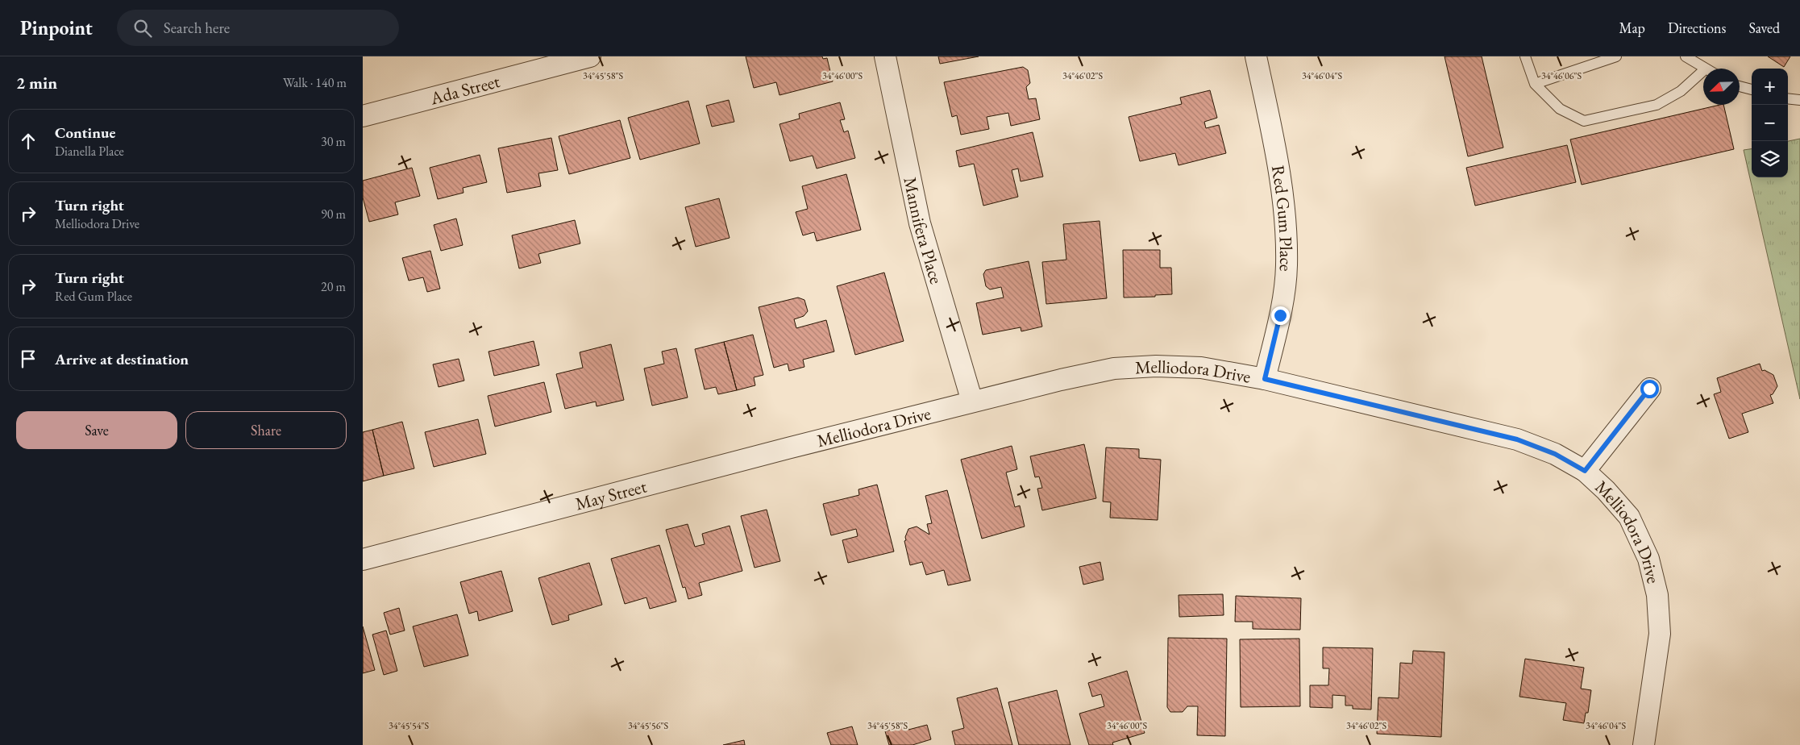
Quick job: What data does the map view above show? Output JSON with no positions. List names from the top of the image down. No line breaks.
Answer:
{"streets":{"street":["Ada Street","Red Gum Place","Mannifera Place","Melliodora Drive","May Street"]},"crossings":[["Red Gum Place","Melliodora Drive"],["Mannifera Place","Melliodora Drive"],["Melliodora Drive","May Street"]],"north":"bottom left","page":{"header":"Pinpoint","search":"Search here","nav":["Map","Directions","Saved"],"heading":["2 min","Walk · 140 m"],"map_buttons":["+","−"],"list":[["Continue","Dianella Place","30 m"],["Turn right","Melliodora Drive","90 m"],["Turn right","Red Gum Place","20 m"],"Arrive at destination"],"buttons":["Save","Share"]},"coordinates":["34°45'58\"S","34°46'00\"S","34°46'02\"S","34°46'04\"S","34°46'06\"S","34°45'54\"S","34°45'56\"S"]}
